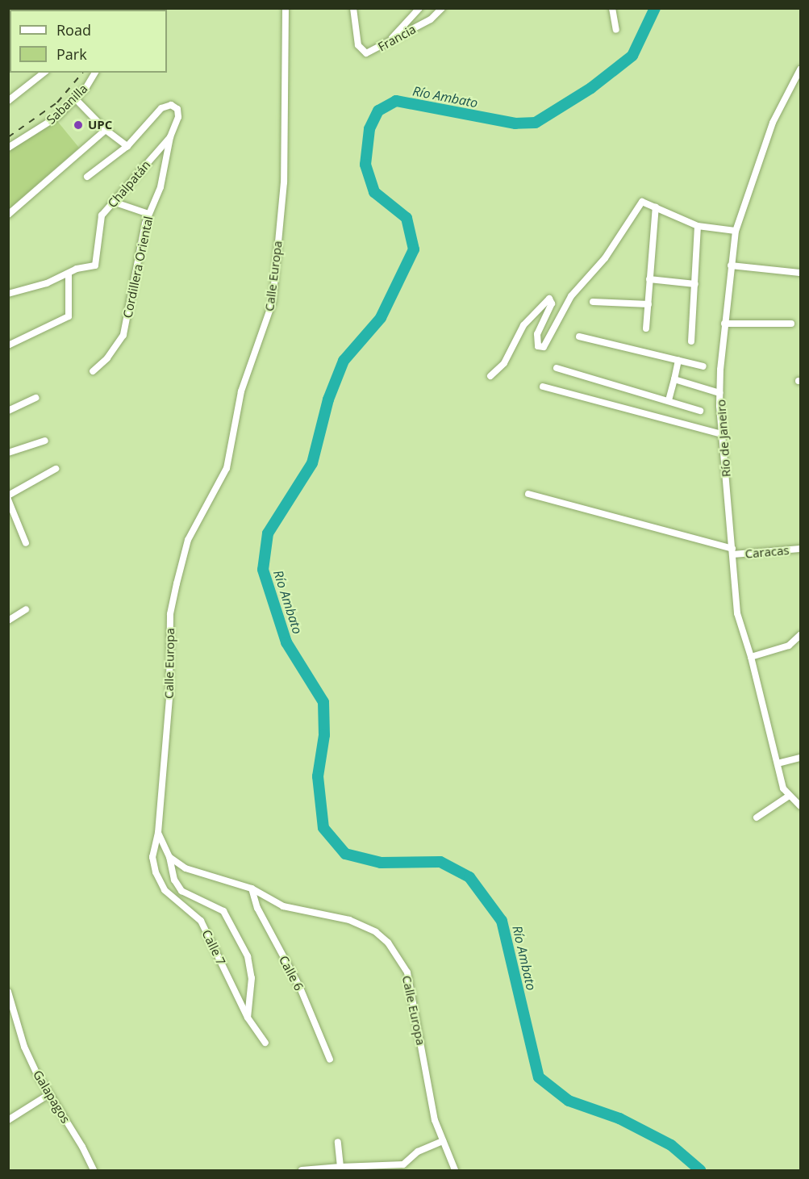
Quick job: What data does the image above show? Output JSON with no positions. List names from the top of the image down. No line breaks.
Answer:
{"streets":{"street":["Francia","Sabanilla","Chalpatán","Cordillera Oriental","Calle Europa","Río de Janeiro","Caracas","Calle 7","Calle 6","Galapagos"]},"crossings":[["Chalpatán","Cordillera Oriental"],["Calle Europa","Calle 7"],["Calle Europa","Calle 6"],["Río de Janeiro","Caracas"]],"water":["Río Ambato"],"places":["UPC"],"legend":["Road","Park"]}
